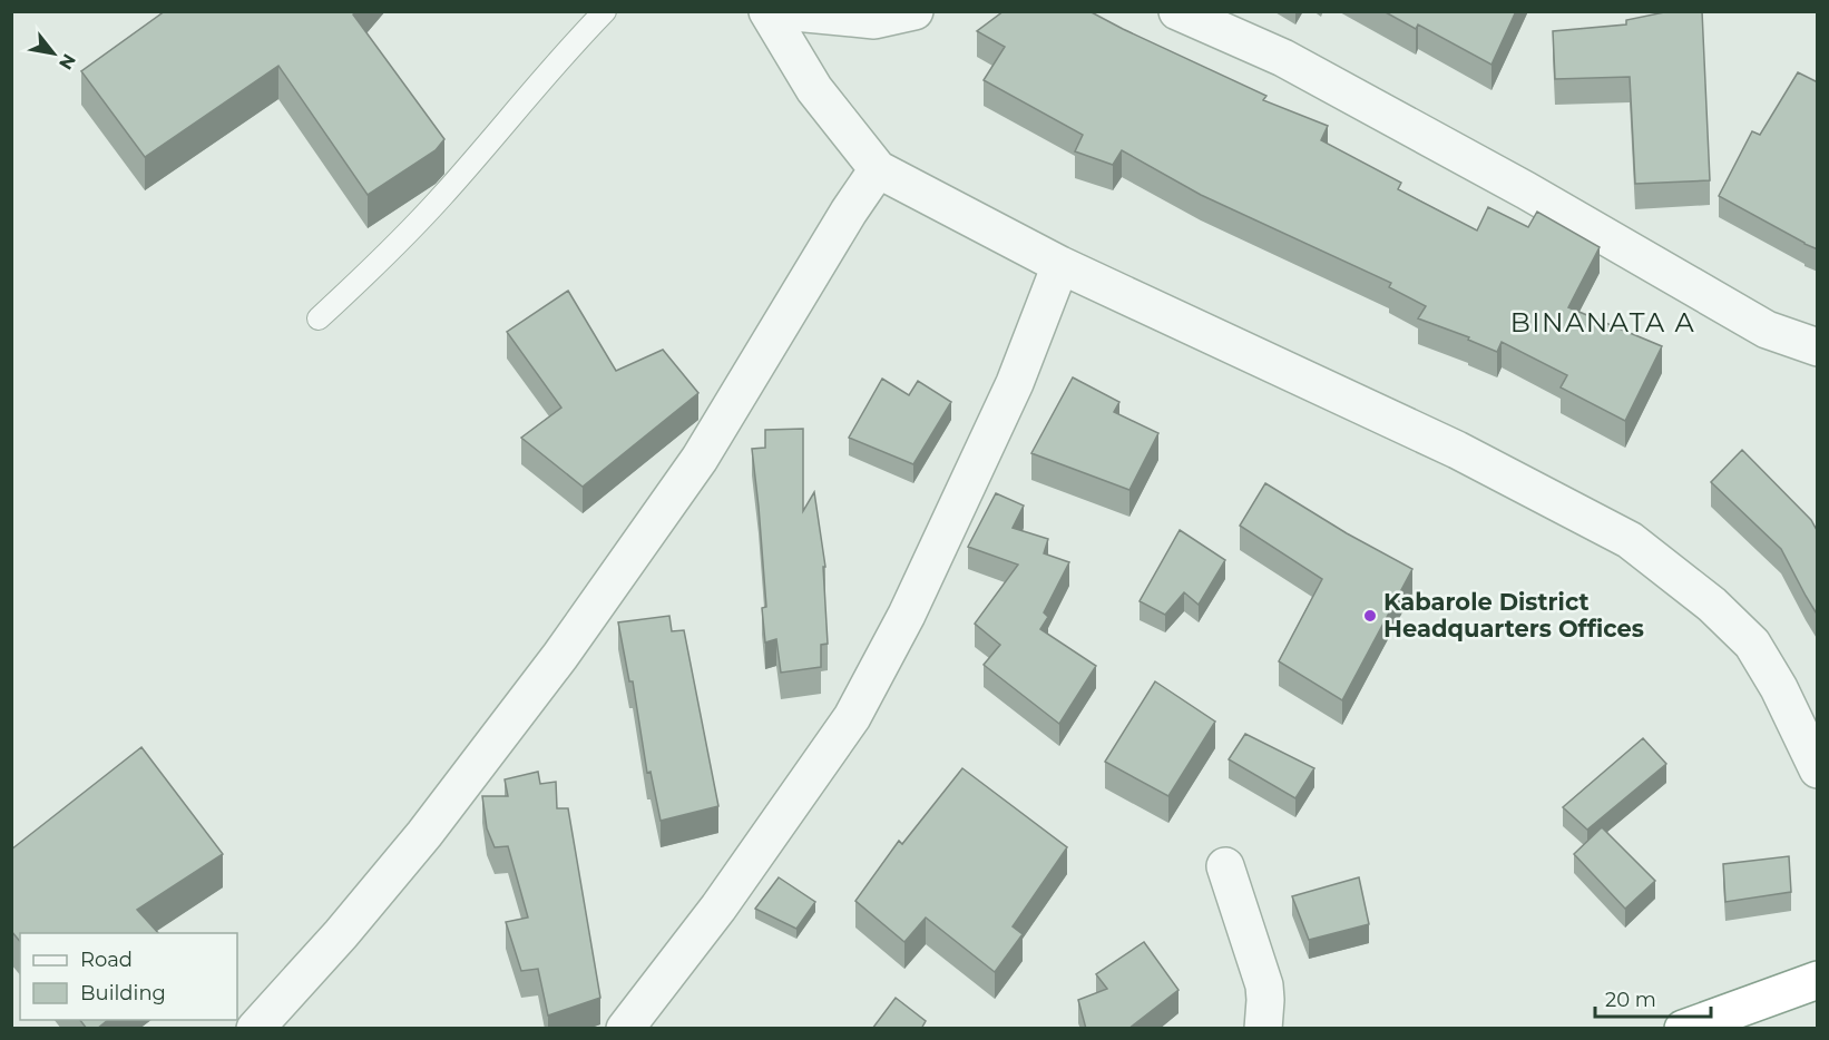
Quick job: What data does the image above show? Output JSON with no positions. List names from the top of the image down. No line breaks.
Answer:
{"districts":["BINANATA A"],"places":["Kabarole District Headquarters Offices"],"legend":["Road","Building"],"scale_bar":"20 m","north":"bottom right"}
